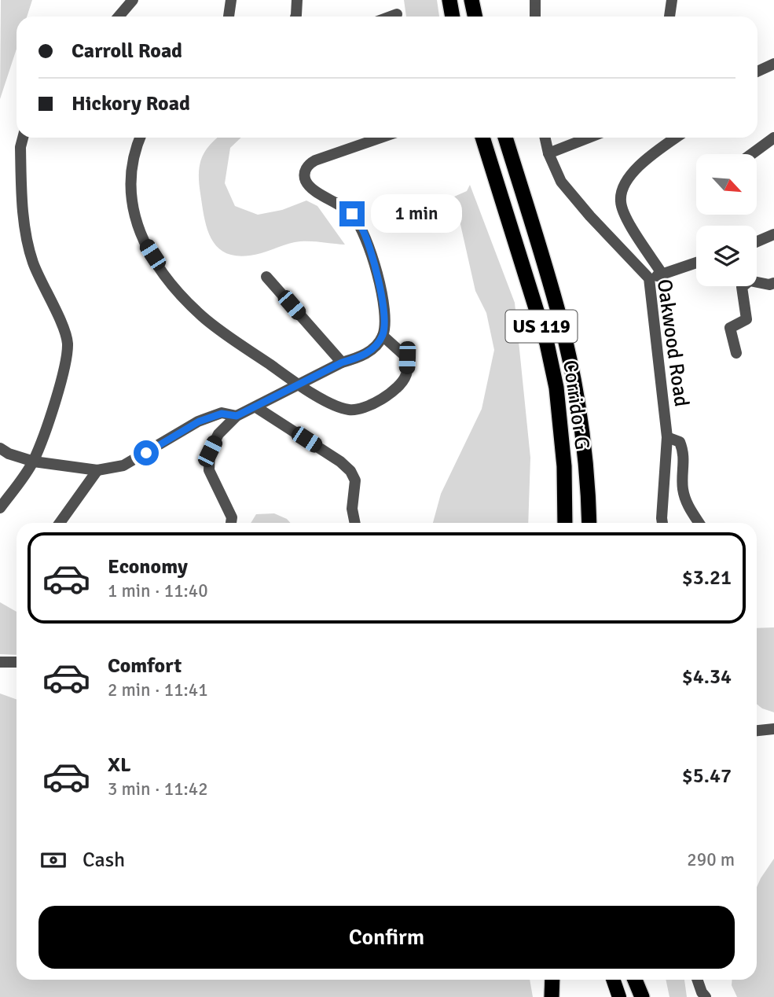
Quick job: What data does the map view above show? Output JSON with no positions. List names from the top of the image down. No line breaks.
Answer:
{"streets":{"highway":["US 119","Corridor G"],"street":["Oakwood Road"]},"north":"bottom right","page":{"banner":["Carroll Road","Hickory Road"],"bubble":"1 min","list":[{"name":"Economy","note":"1 min · 11:40","value":"$3.21"},{"name":"Comfort","note":"2 min · 11:41","value":"$4.34"},{"name":"XL","note":"3 min · 11:42","value":"$5.47"}],"pay":["Cash","290 m"],"buttons":"Confirm"}}
